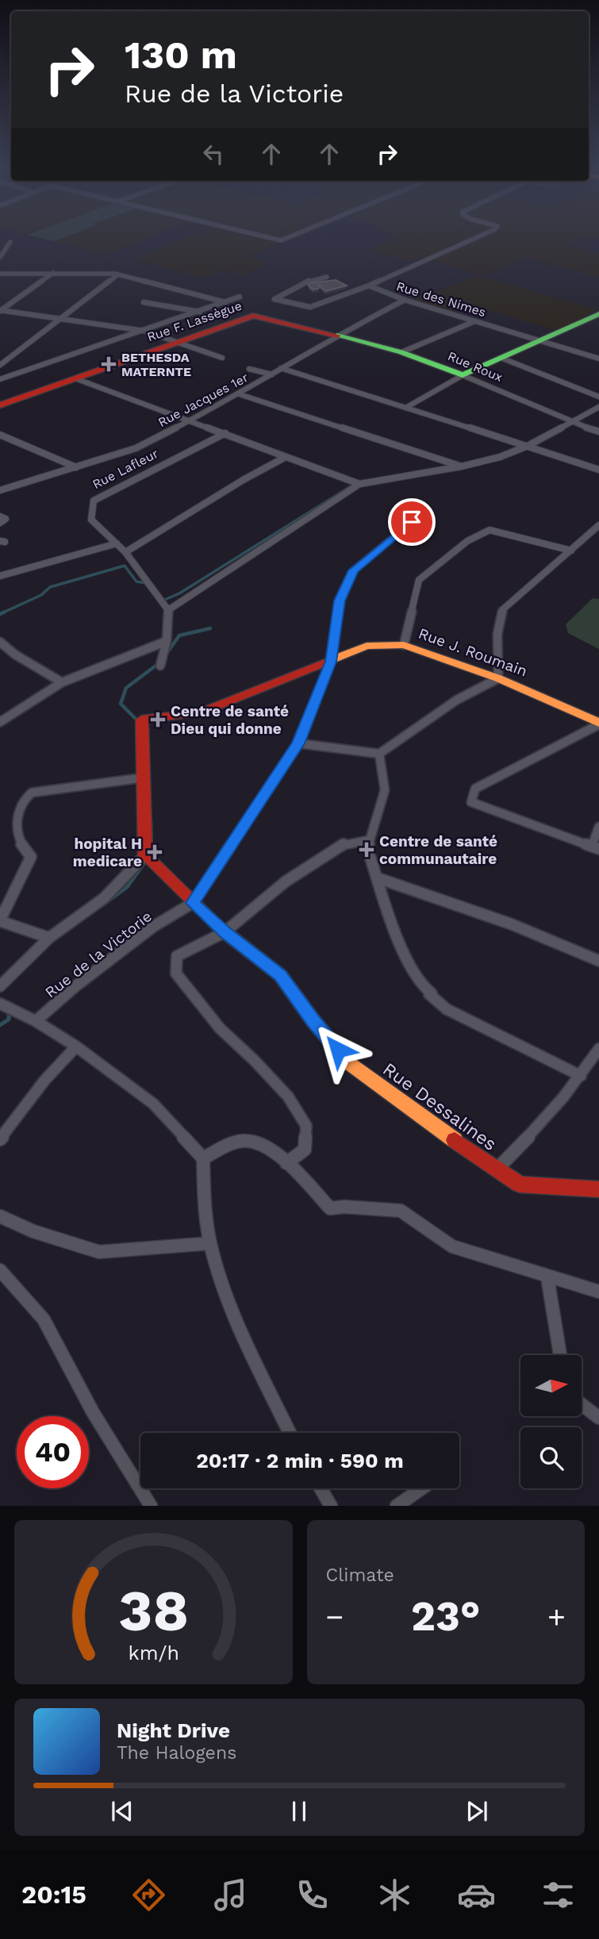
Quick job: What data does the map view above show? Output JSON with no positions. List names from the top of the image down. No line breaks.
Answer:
{"streets":{"street":["Rue des Nimes","Rue F. Lassègue","Rue Roux","Rue Jacques 1er","Rue Lafleur","Rue J. Roumain","Rue de la Victorie","Rue Dessalines"]},"crossings":[["Rue des Nimes","Rue Jacques 1er"],["Rue F. Lassègue","Rue Roux"],["Rue F. Lassègue","Rue Jacques 1er"],["Rue Roux","Rue Jacques 1er"],["Rue J. Roumain","Rue de la Victorie"],["Rue de la Victorie","Rue Dessalines"]],"places":{"health":["BETHESDA MATERNTE","Centre de santé Dieu qui donne","Centre de santé communautaire","hopital H medicare"]},"north":"right","page":{"turn":["130 m","Rue de la Victorie"],"limit":"40","trip":"20:17 · 2 min · 590 m","tile":"Climate","heat":["−","23°","+"],"song":["Night Drive","The Halogens"],"tabs":"20:15","gauge":["38","km/h"]}}
